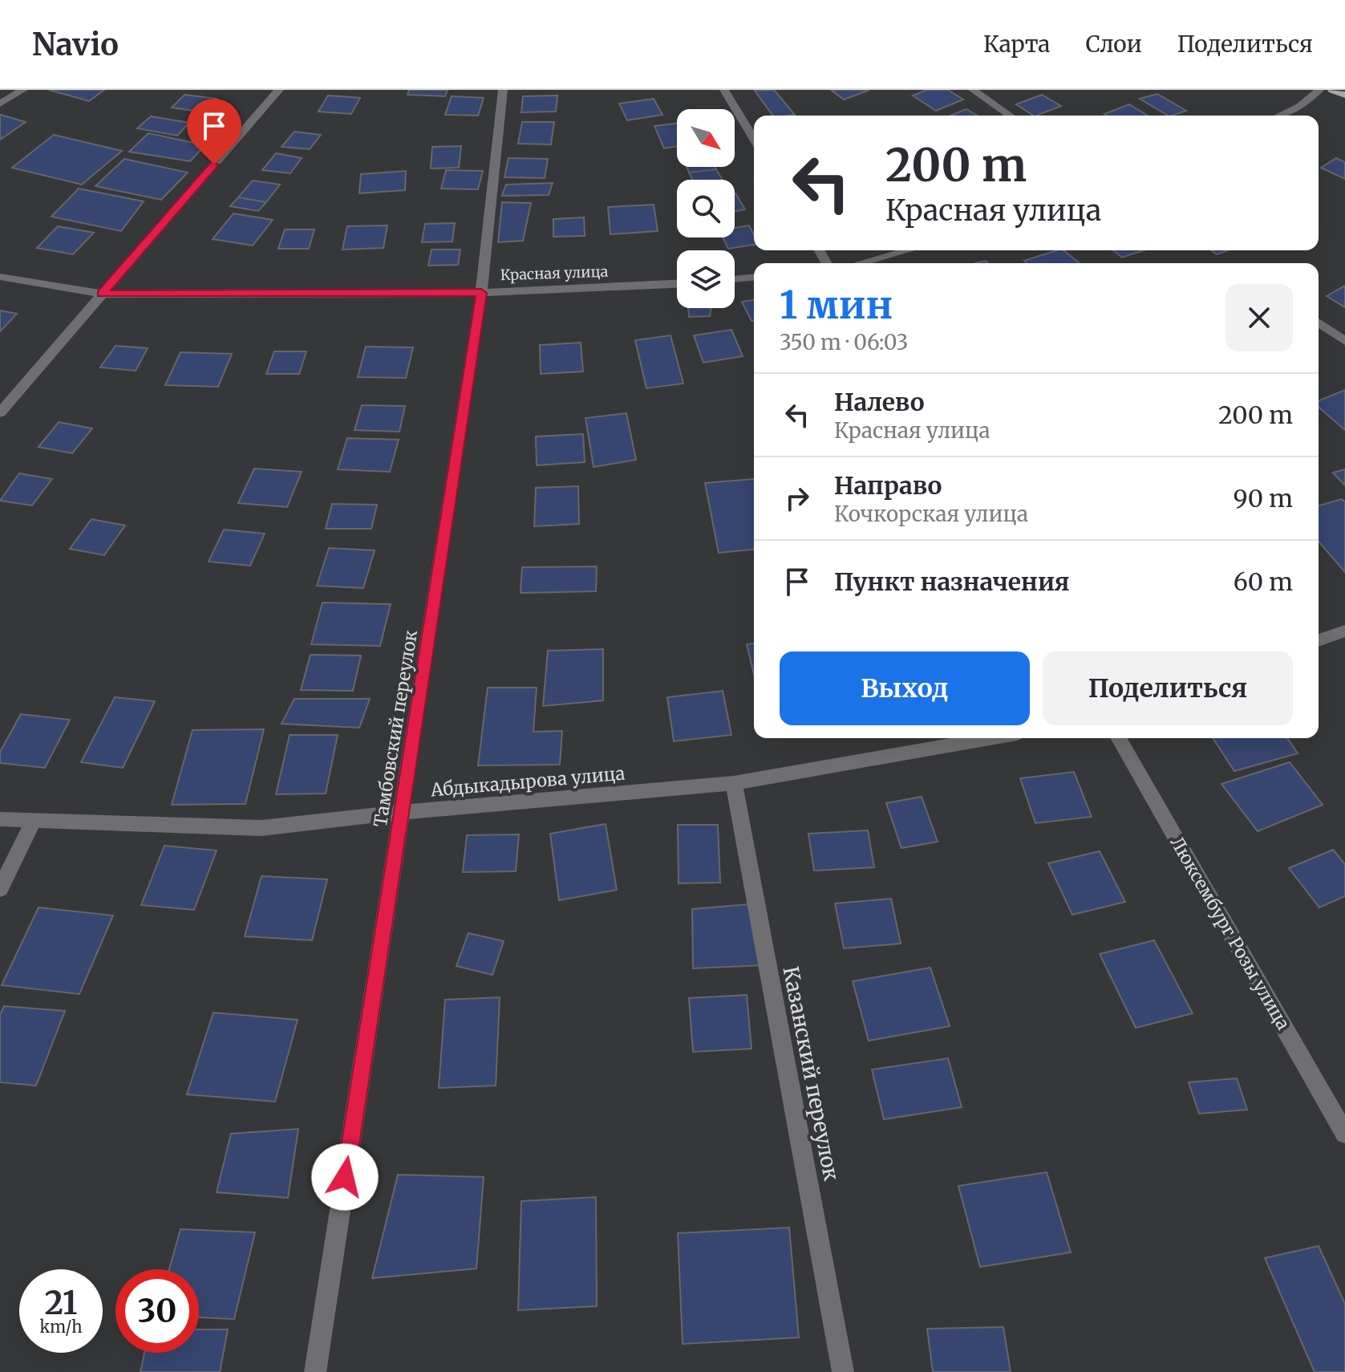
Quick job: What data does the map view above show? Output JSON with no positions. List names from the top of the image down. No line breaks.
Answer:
{"streets":{"street":["Красная улица","Тамбовский переулок","Абдыкадырова улица","Люксембург Розы улица","Казанский переулок"]},"crossings":[["Красная улица","Тамбовский переулок"],["Тамбовский переулок","Абдыкадырова улица"],["Абдыкадырова улица","Казанский переулок"]],"north":"bottom right","page":{"header":"Navio","nav":["Карта","Слои","Поделиться"],"turn":["200 m","Красная улица"],"heading":["1 мин","350 m · 06:03"],"list":[{"name":"Налево","note":"Красная улица","value":"200 m"},{"name":"Направо","note":"Кочкорская улица","value":"90 m"},{"name":"Пункт назначения","value":"60 m"}],"buttons":["Выход","Поделиться"],"speed":"21 km/h","limit":"30"}}
